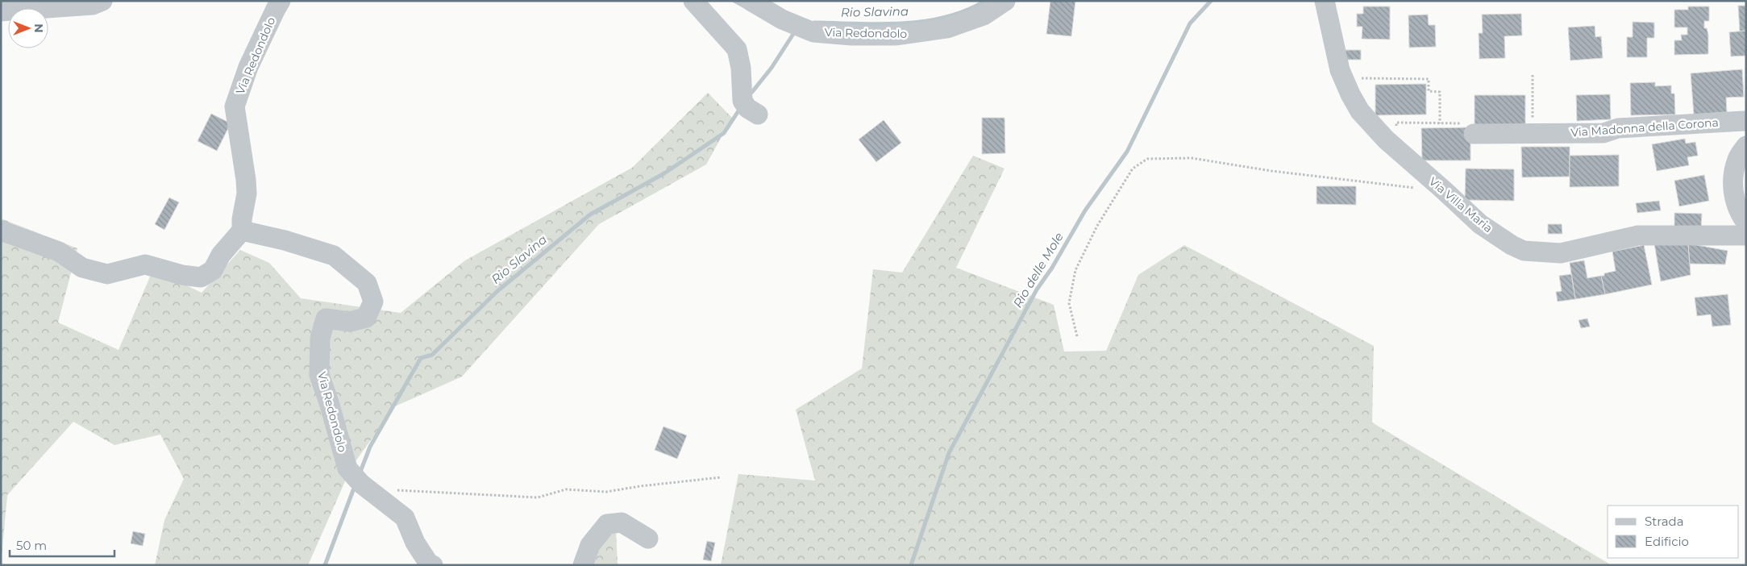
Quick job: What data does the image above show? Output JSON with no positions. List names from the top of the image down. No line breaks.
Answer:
{"streets":{"street":["Via Redondolo","Via Madonna della Corona","Via Villa Maria"]},"water":["Rio Slavina","Rio delle Mole"],"legend":["Strada","Edificio"],"scale_bar":"50 m","north":"right"}
